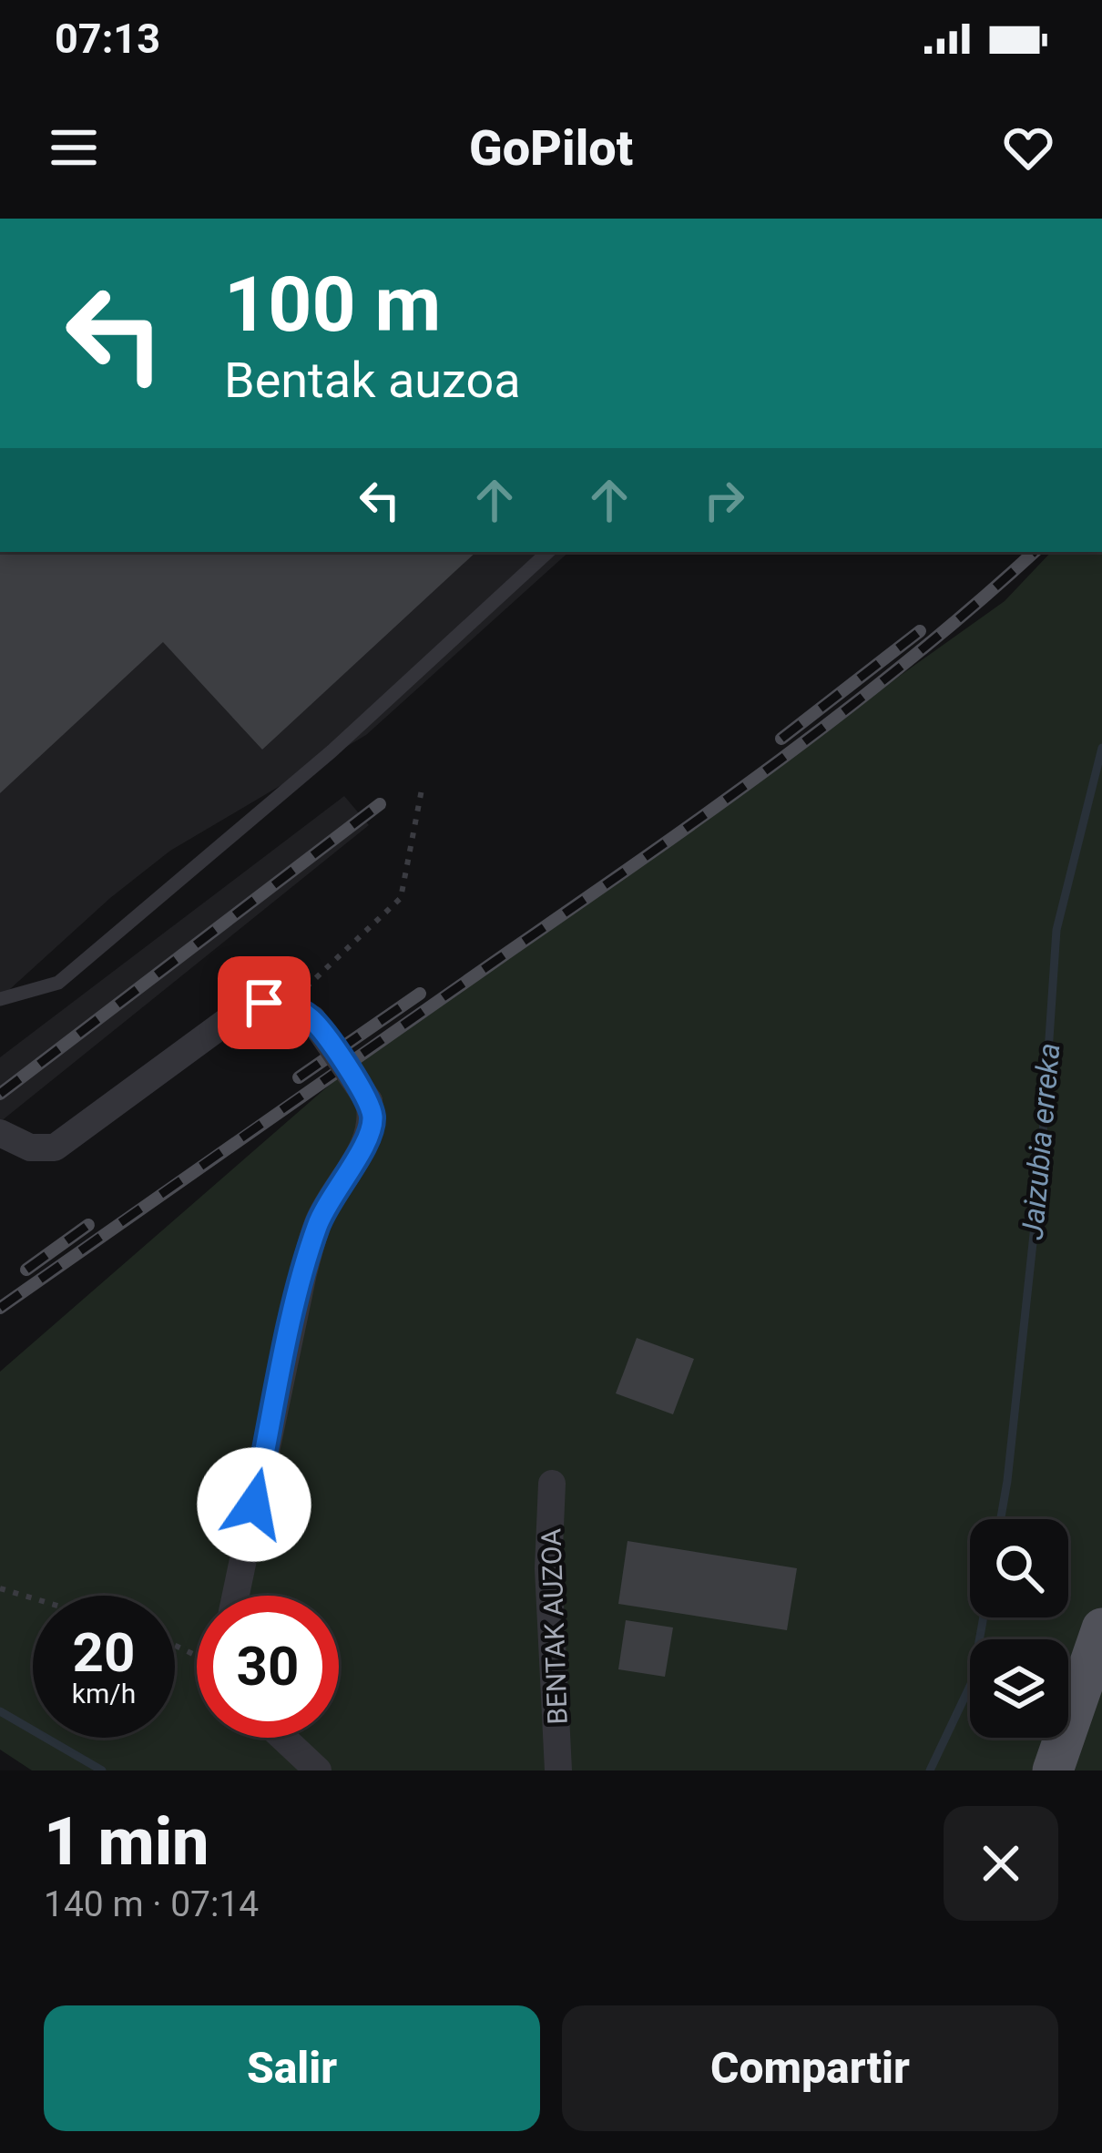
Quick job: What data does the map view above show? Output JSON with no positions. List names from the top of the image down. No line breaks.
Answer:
{"streets":{"street":["BENTAK AUZOA"]},"water":["Jaizubia erreka"],"page":{"status":"07:13","header":"GoPilot","turn":["100 m","Bentak auzoa"],"speed":"20 km/h","limit":"30","heading":["1 min","140 m · 07:14"],"buttons":["Salir","Compartir"]}}
